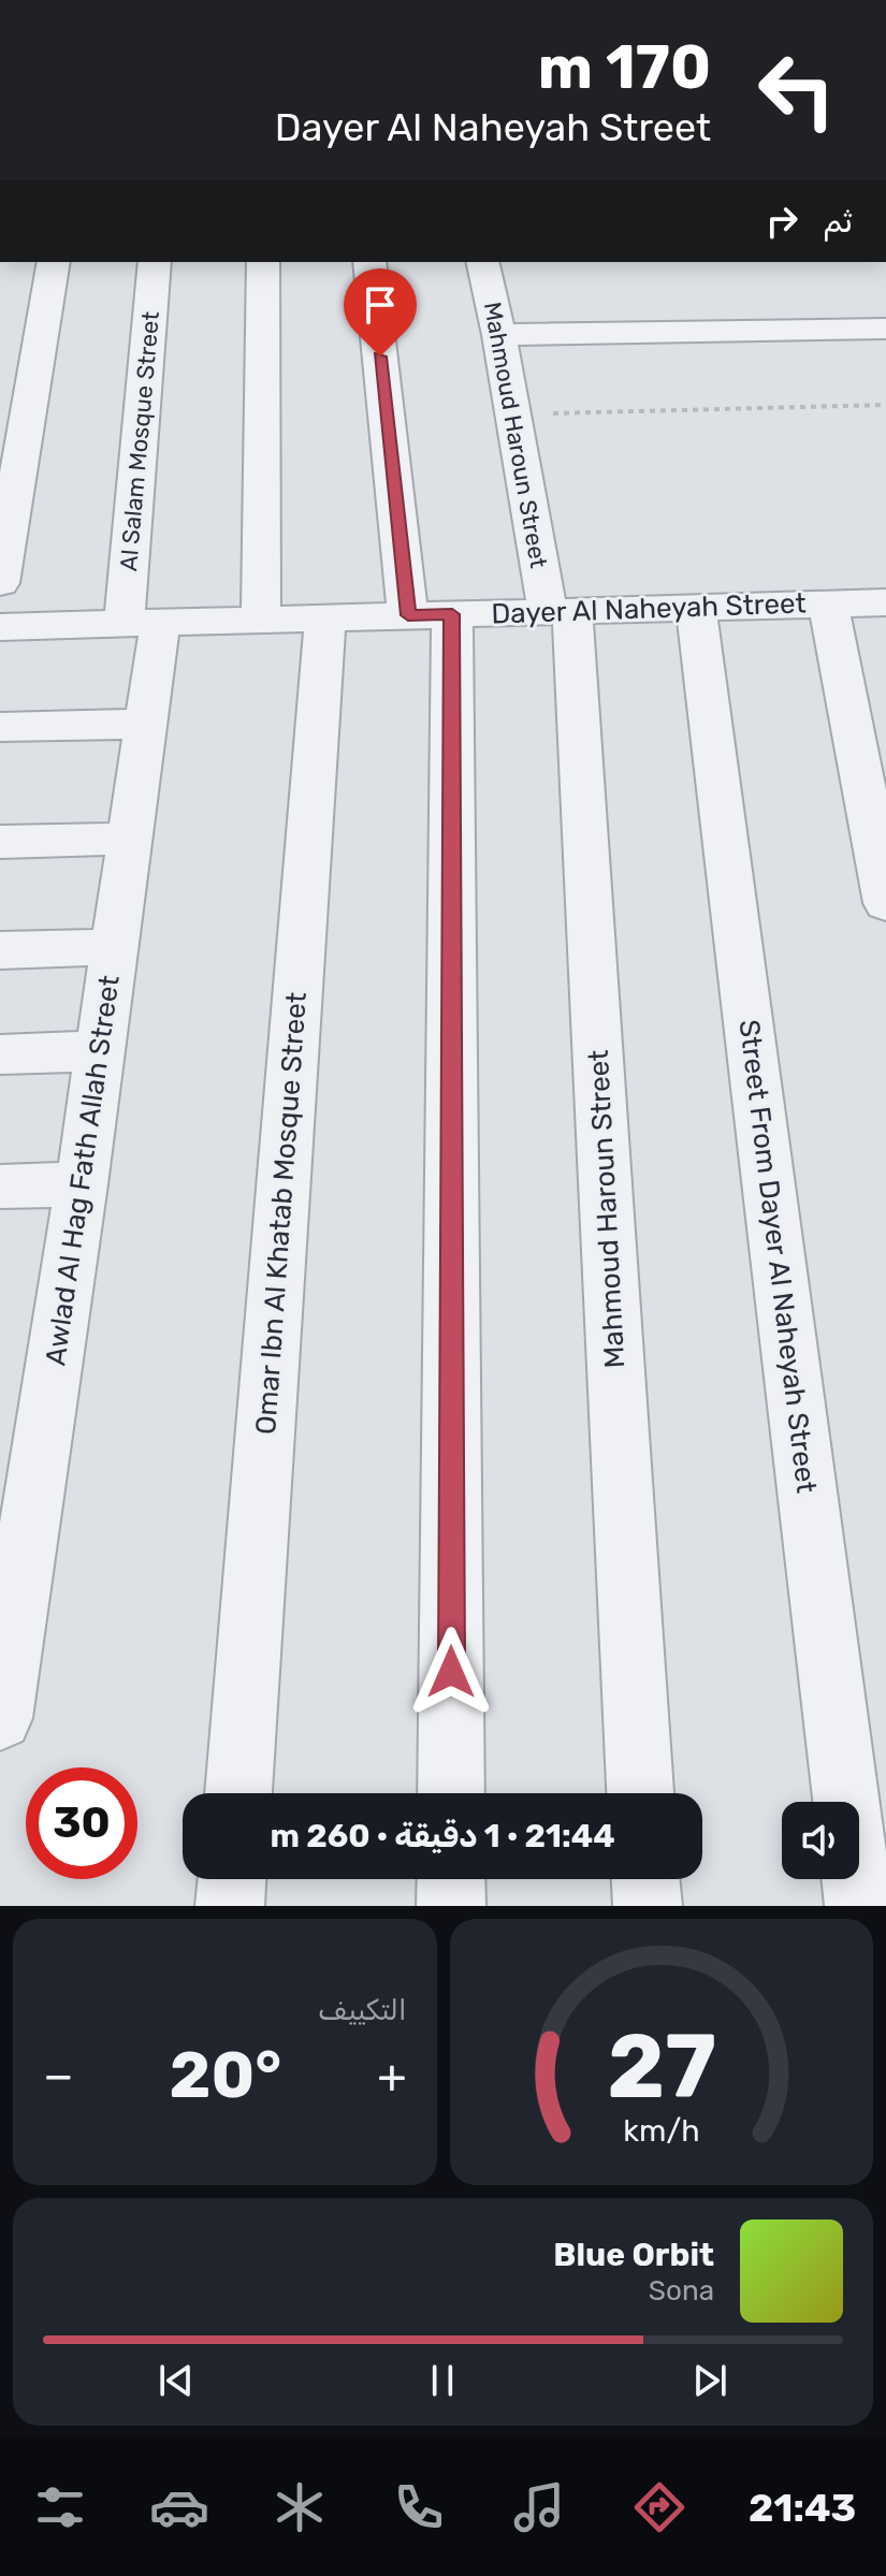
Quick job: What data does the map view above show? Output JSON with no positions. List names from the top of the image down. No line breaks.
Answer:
{"streets":{"street":["Mahmoud Haroun Street","Al Salam Mosque Street","Dayer Al Naheyah Street","Awlad Al Hag Fath Allah Street","Omar Ibn Al Khatab Mosque Street","Street From Dayer Al Naheyah Street"]},"crossings":[["Mahmoud Haroun Street","Dayer Al Naheyah Street"],["Al Salam Mosque Street","Dayer Al Naheyah Street"],["Al Salam Mosque Street","Awlad Al Hag Fath Allah Street"],["Dayer Al Naheyah Street","Awlad Al Hag Fath Allah Street"],["Dayer Al Naheyah Street","Omar Ibn Al Khatab Mosque Street"],["Dayer Al Naheyah Street","Street From Dayer Al Naheyah Street"]],"page":{"turn":["170 m","Dayer Al Naheyah Street"],"then":"ثم","limit":"30","trip":"21:44 · 1 دقيقة · 260 m","tile":"التكييف","heat":["−","20°","+"],"song":["Blue Orbit","Sona"],"tabs":"21:43","gauge":["27","km/h"]}}
